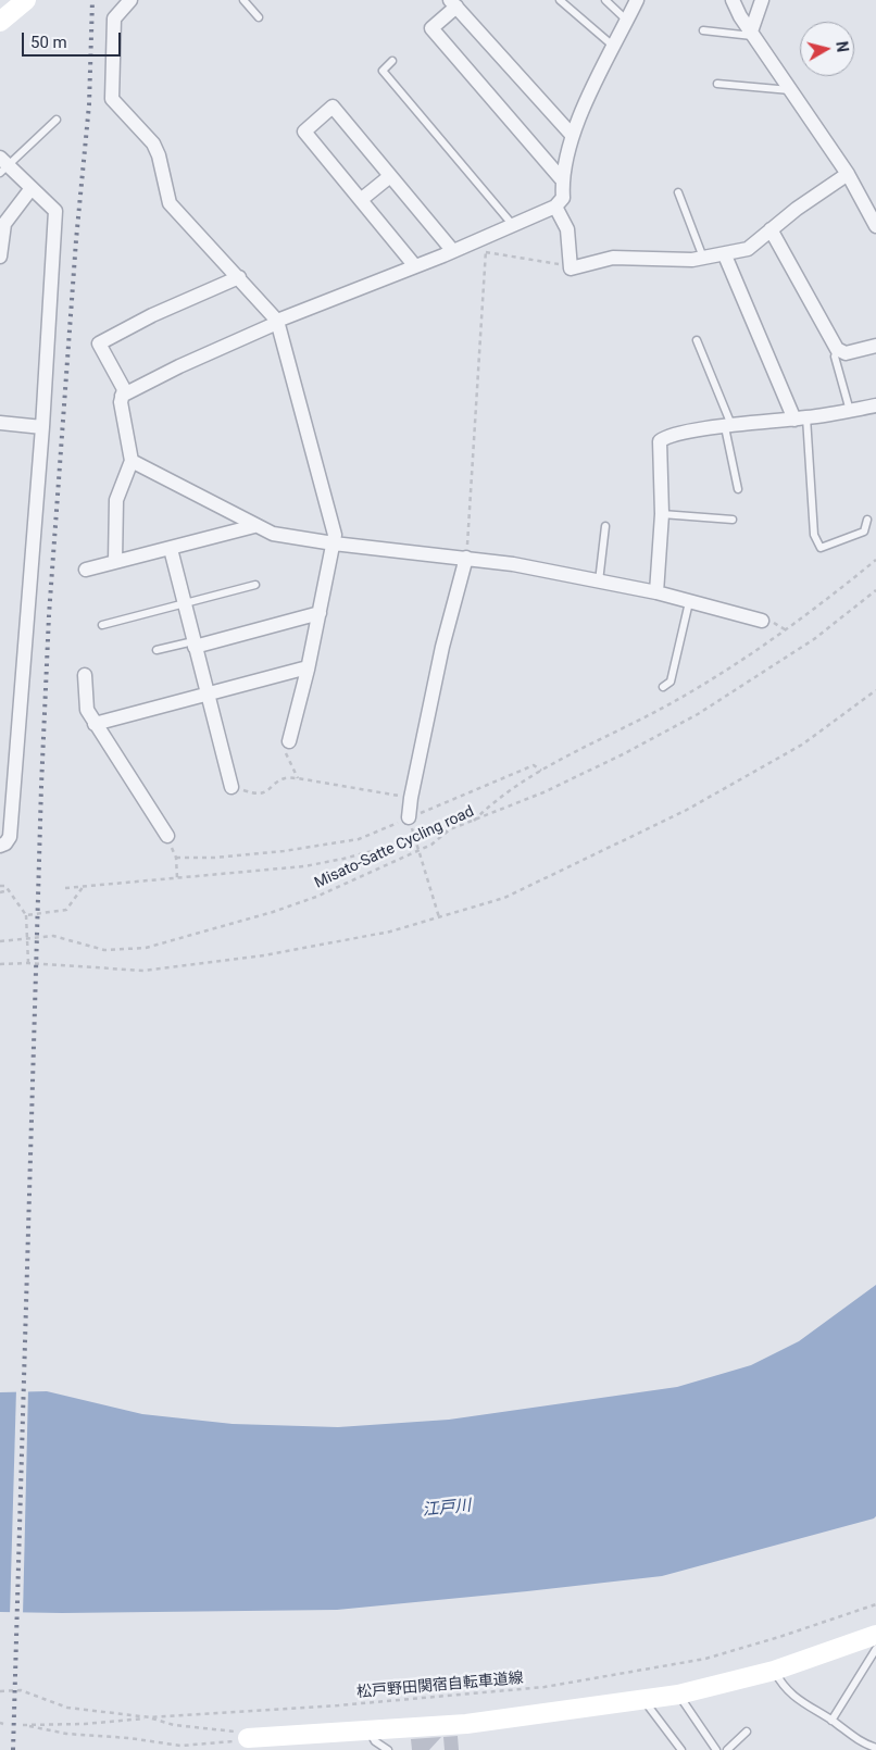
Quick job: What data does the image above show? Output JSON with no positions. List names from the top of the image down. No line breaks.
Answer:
{"streets":{"path":["Misato-Satte Cycling road","松戸野田関宿自転車道線"]},"water":["江戸川"],"scale_bar":"50 m","north":"right"}
